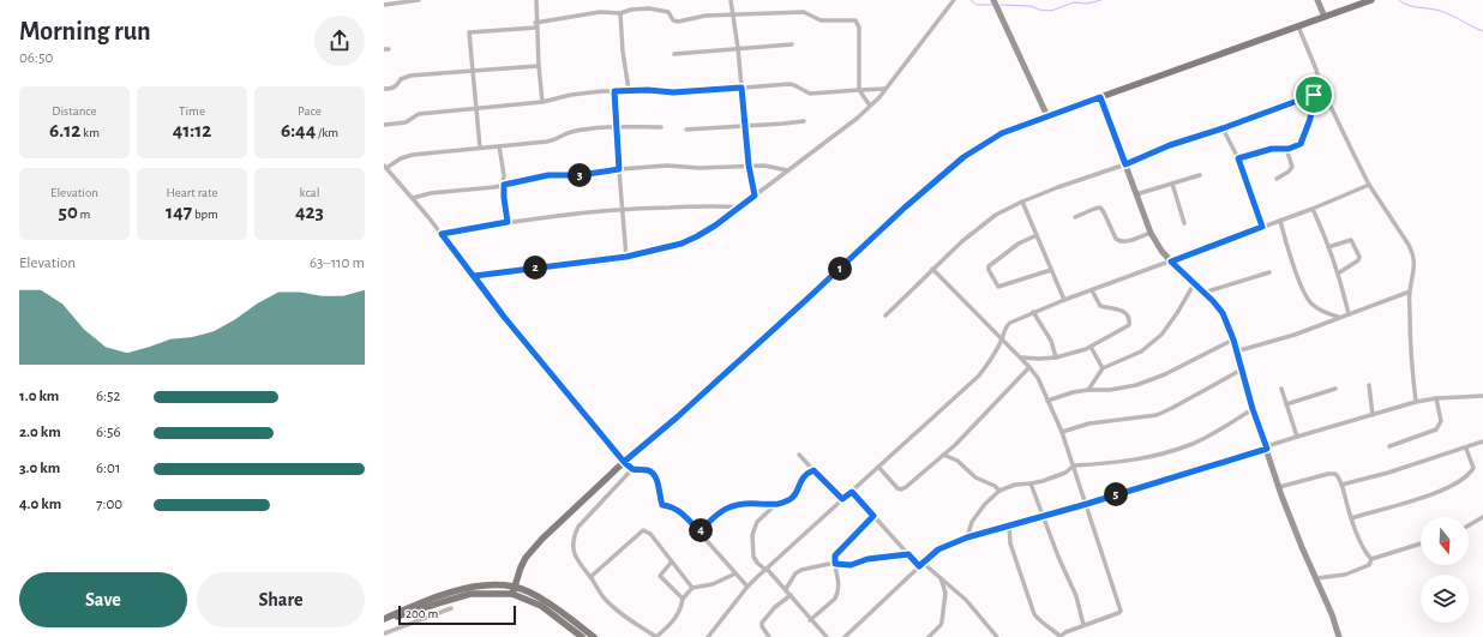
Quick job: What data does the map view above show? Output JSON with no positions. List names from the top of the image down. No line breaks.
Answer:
{"scale_bar":"200 m","north":"bottom","page":{"heading":["Morning run","06:50"],"stats":[["Distance","6.12 km"],["Time","41:12"],["Pace","6:44 /km"],["Elevation","50 m"],["Heart rate","147 bpm"],["kcal","423"]],"pins":["3","2","1","5","4"],"chart":["Elevation","63–110 m"],"list":[{"name":"1.0 km","note":"6:52"},{"name":"2.0 km","note":"6:56"},{"name":"3.0 km","note":"6:01"},{"name":"4.0 km","note":"7:00"}],"buttons":["Save","Share"],"scale":"200 m"}}
